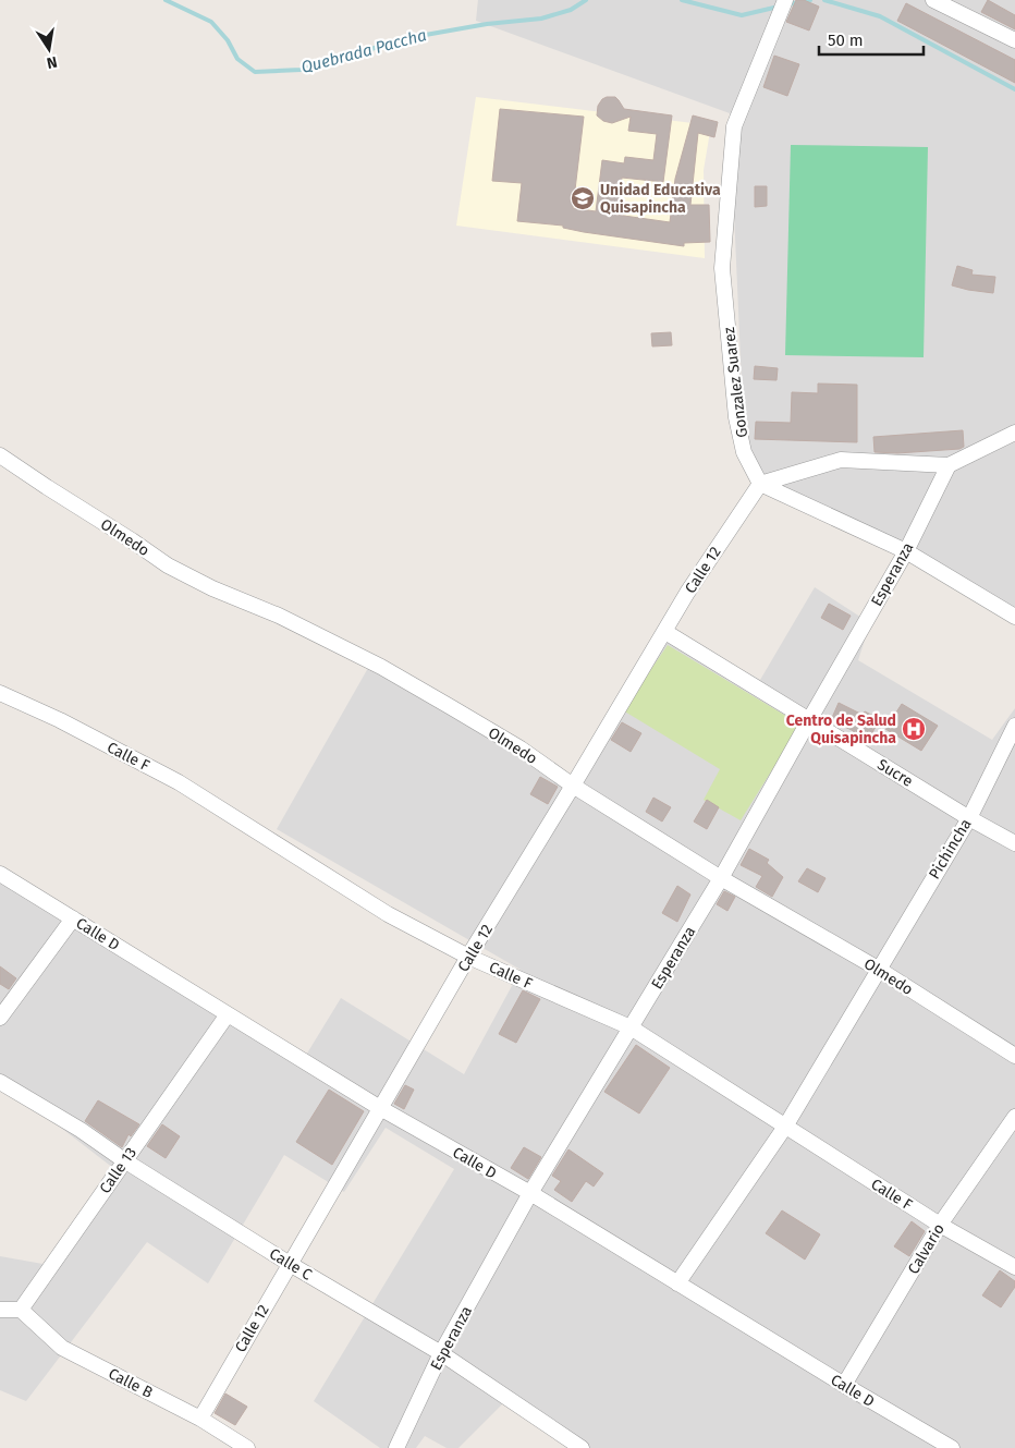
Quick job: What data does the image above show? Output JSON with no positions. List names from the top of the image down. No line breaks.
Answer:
{"streets":{"street":["Gonzalez Suarez","Olmedo","Calle 12","Esperanza","Calle F","Sucre","Pichincha","Calle D","Calle 13","Calvario","Calle C","Calle B"]},"crossings":[["Gonzalez Suarez","Calle 12"],["Olmedo","Calle 12"],["Olmedo","Esperanza"],["Olmedo","Pichincha"],["Calle 12","Calle F"],["Calle 12","Sucre"],["Calle 12","Calle D"],["Calle 12","Calle C"],["Calle 12","Calle B"],["Esperanza","Calle F"],["Esperanza","Sucre"],["Esperanza","Calle D"],["Esperanza","Calle C"],["Calle F","Pichincha"],["Calle F","Calvario"],["Sucre","Pichincha"],["Pichincha","Calle D"],["Calle D","Calle 13"],["Calle D","Calvario"],["Calle 13","Calle C"],["Calle 13","Calle B"]],"water":["Quebrada Paccha"],"places":{"school or university":["Unidad Educativa Quisapincha"],"hospital":["Centro de Salud Quisapincha"]},"scale_bar":"50 m","north":"bottom"}
